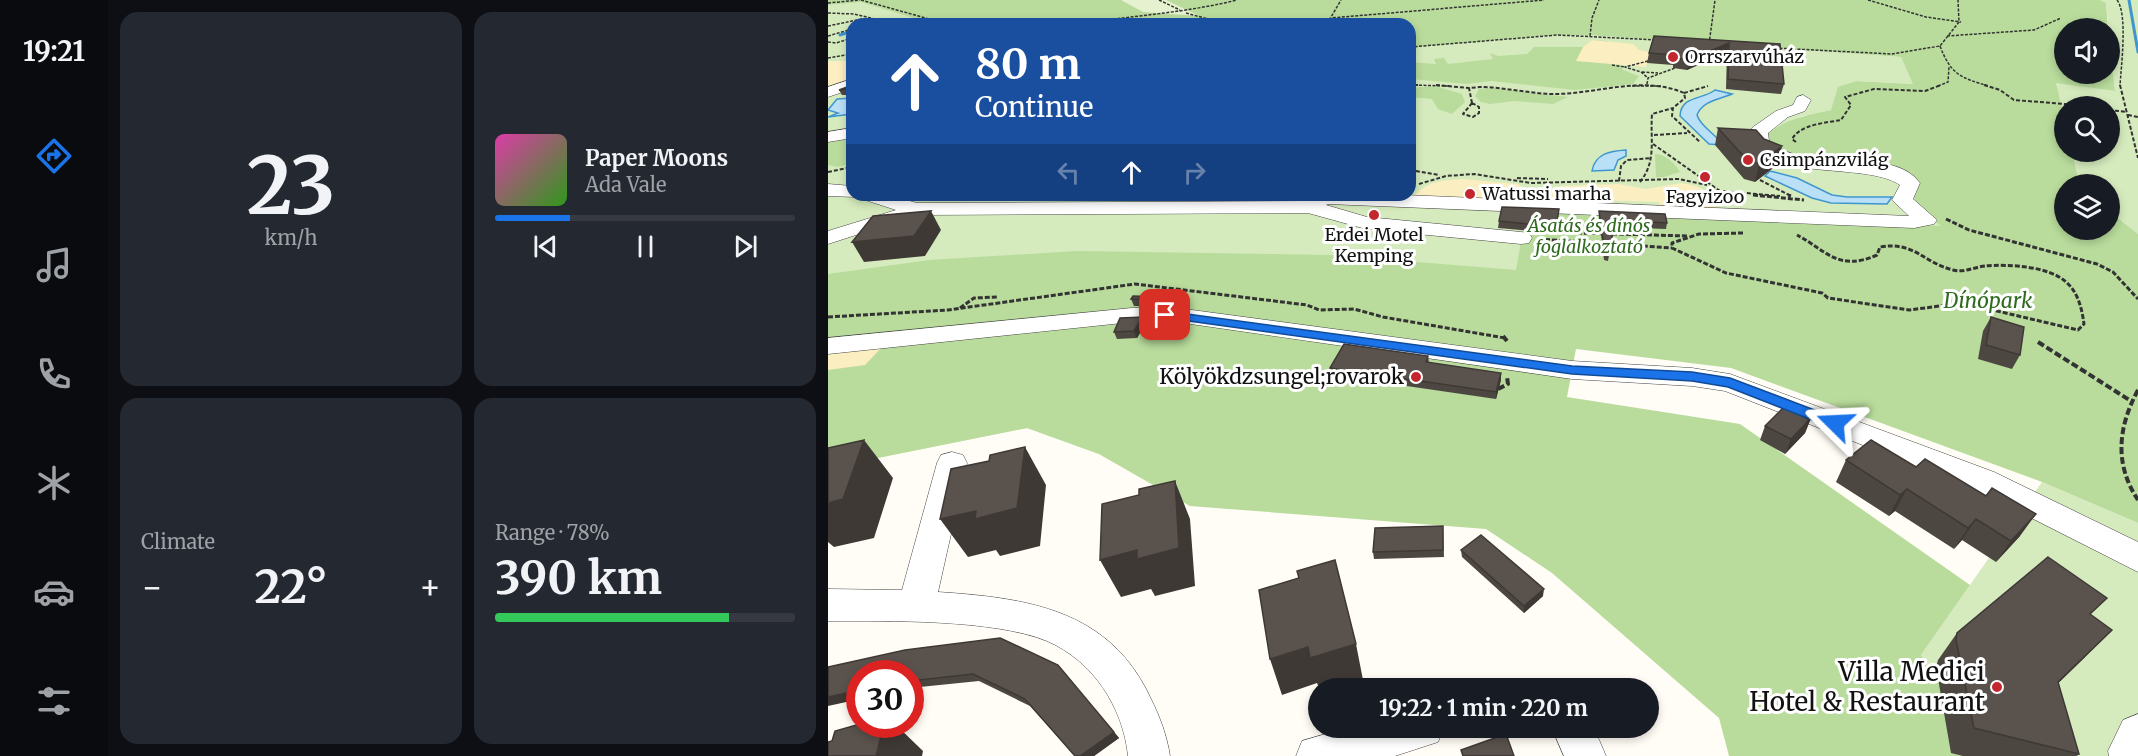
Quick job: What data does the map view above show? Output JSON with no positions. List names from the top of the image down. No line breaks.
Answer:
{"parks":["Ásatás és dínós foglalkoztató","Dínópark"],"places":["Orrszarvúház","Csimpánzvilág","Fagyizoo","Watussi marha","Erdei Motel Kemping","Kölyökdzsungel;rovarok","Villa Medici Hotel & Restaurant"],"page":{"tabs":"19:21","tile":[["23","km/h"],"Climate",["Range · 78%","390 km"]],"turn":["80 m","Continue"],"song":["Paper Moons","Ada Vale"],"heat":["−","22°","+"],"limit":"30","trip":"19:22 · 1 min · 220 m"}}
